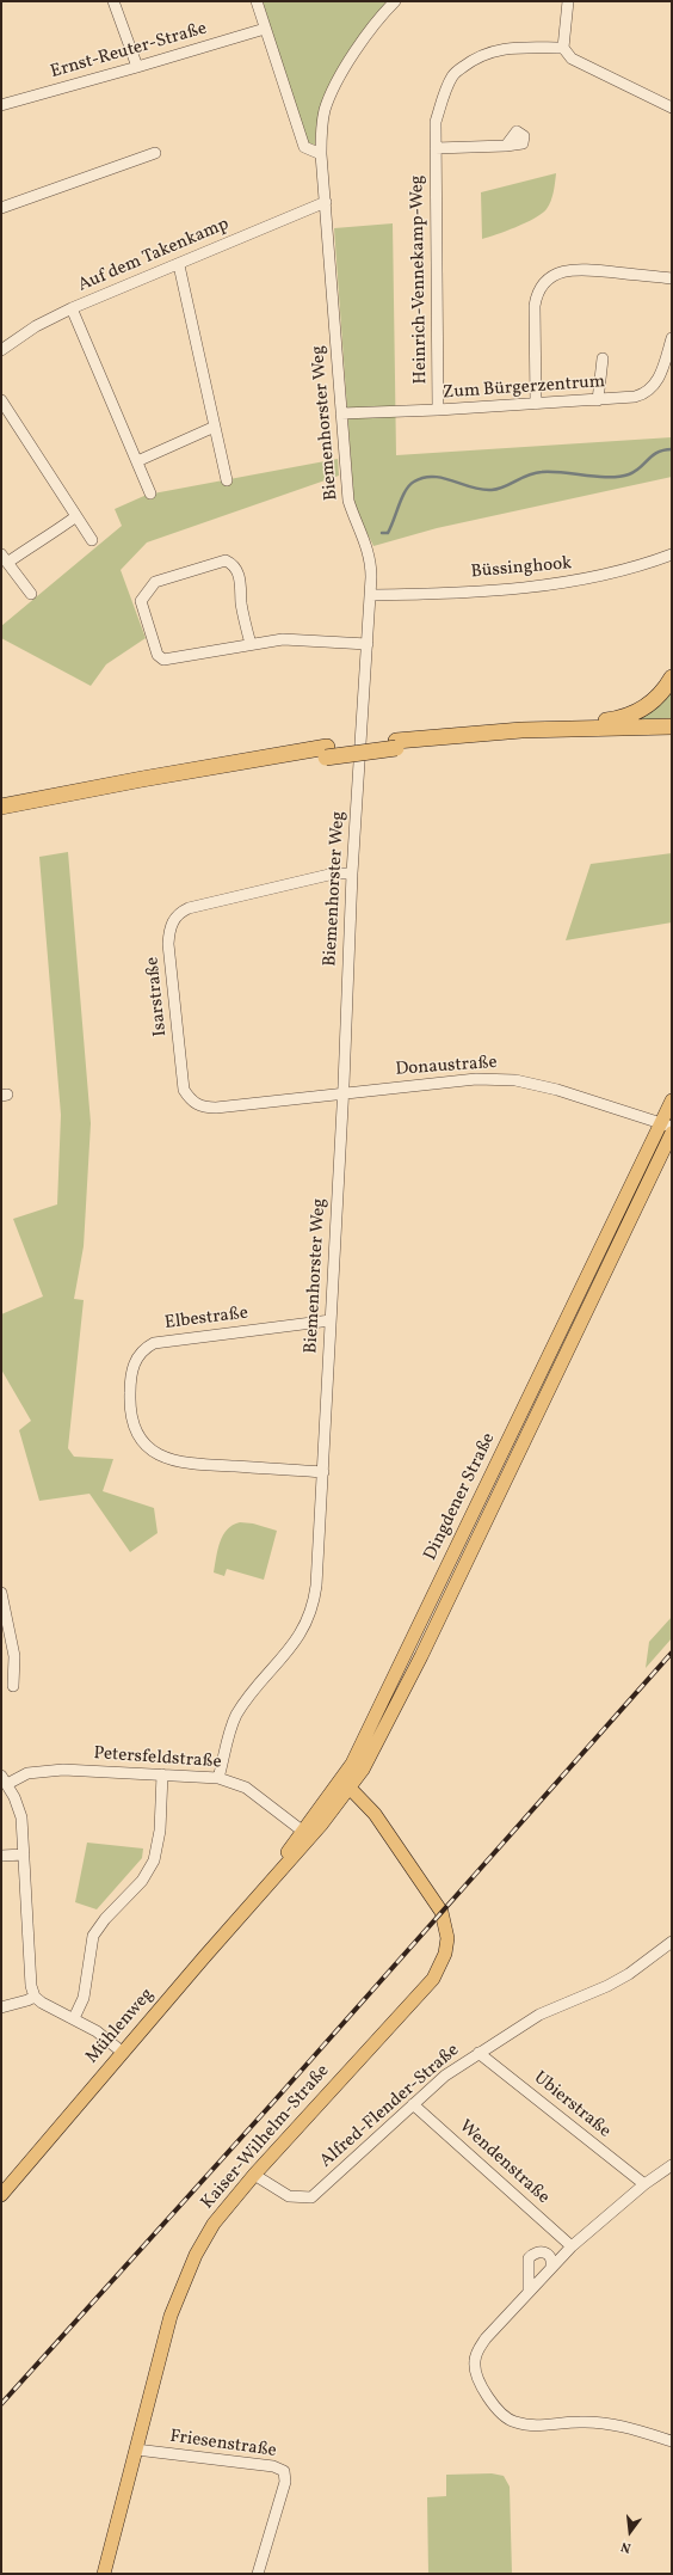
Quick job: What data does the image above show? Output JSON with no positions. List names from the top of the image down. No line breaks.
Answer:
{"streets":{"main road":["Dingdener Straße","Mühlenweg","Kaiser-Wilhelm-Straße"],"street":["Ernst-Reuter-Straße","Auf dem Takenkamp","Heinrich-Vennekamp-Weg","Zum Bürgerzentrum","Biemenhorster Weg","Büssinghook","Isarstraße","Donaustraße","Elbestraße","Petersfeldstraße","Ubierstraße","Alfred-Flender-Straße","Wendenstraße","Friesenstraße"]},"crossings":[["Auf dem Takenkamp","Biemenhorster Weg"],["Heinrich-Vennekamp-Weg","Zum Bürgerzentrum"],["Zum Bürgerzentrum","Biemenhorster Weg"],["Biemenhorster Weg","Büssinghook"],["Biemenhorster Weg","Isarstraße"],["Biemenhorster Weg","Donaustraße"],["Biemenhorster Weg","Elbestraße"],["Biemenhorster Weg","Petersfeldstraße"],["Isarstraße","Donaustraße"],["Donaustraße","Dingdener Straße"],["Dingdener Straße","Mühlenweg"],["Dingdener Straße","Kaiser-Wilhelm-Straße"],["Petersfeldstraße","Mühlenweg"],["Mühlenweg","Kaiser-Wilhelm-Straße"],["Ubierstraße","Alfred-Flender-Straße"],["Alfred-Flender-Straße","Kaiser-Wilhelm-Straße"],["Alfred-Flender-Straße","Wendenstraße"],["Kaiser-Wilhelm-Straße","Friesenstraße"]],"north":"bottom"}
